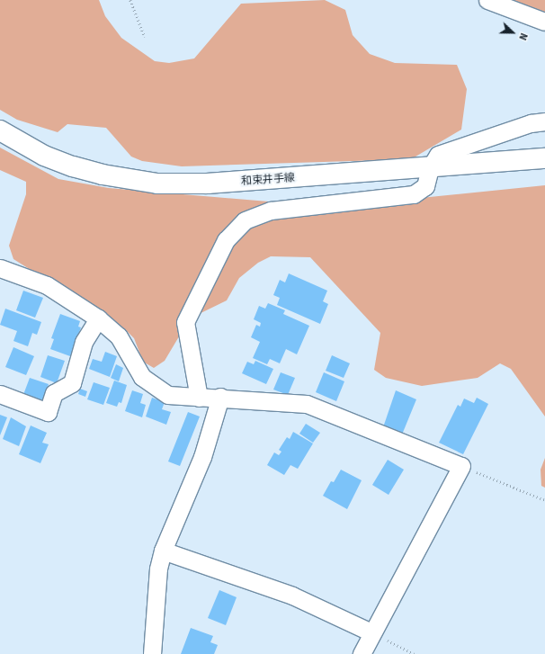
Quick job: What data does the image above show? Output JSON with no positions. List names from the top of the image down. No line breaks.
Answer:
{"streets":{"main road":["和束井手線"]},"north":"right"}
